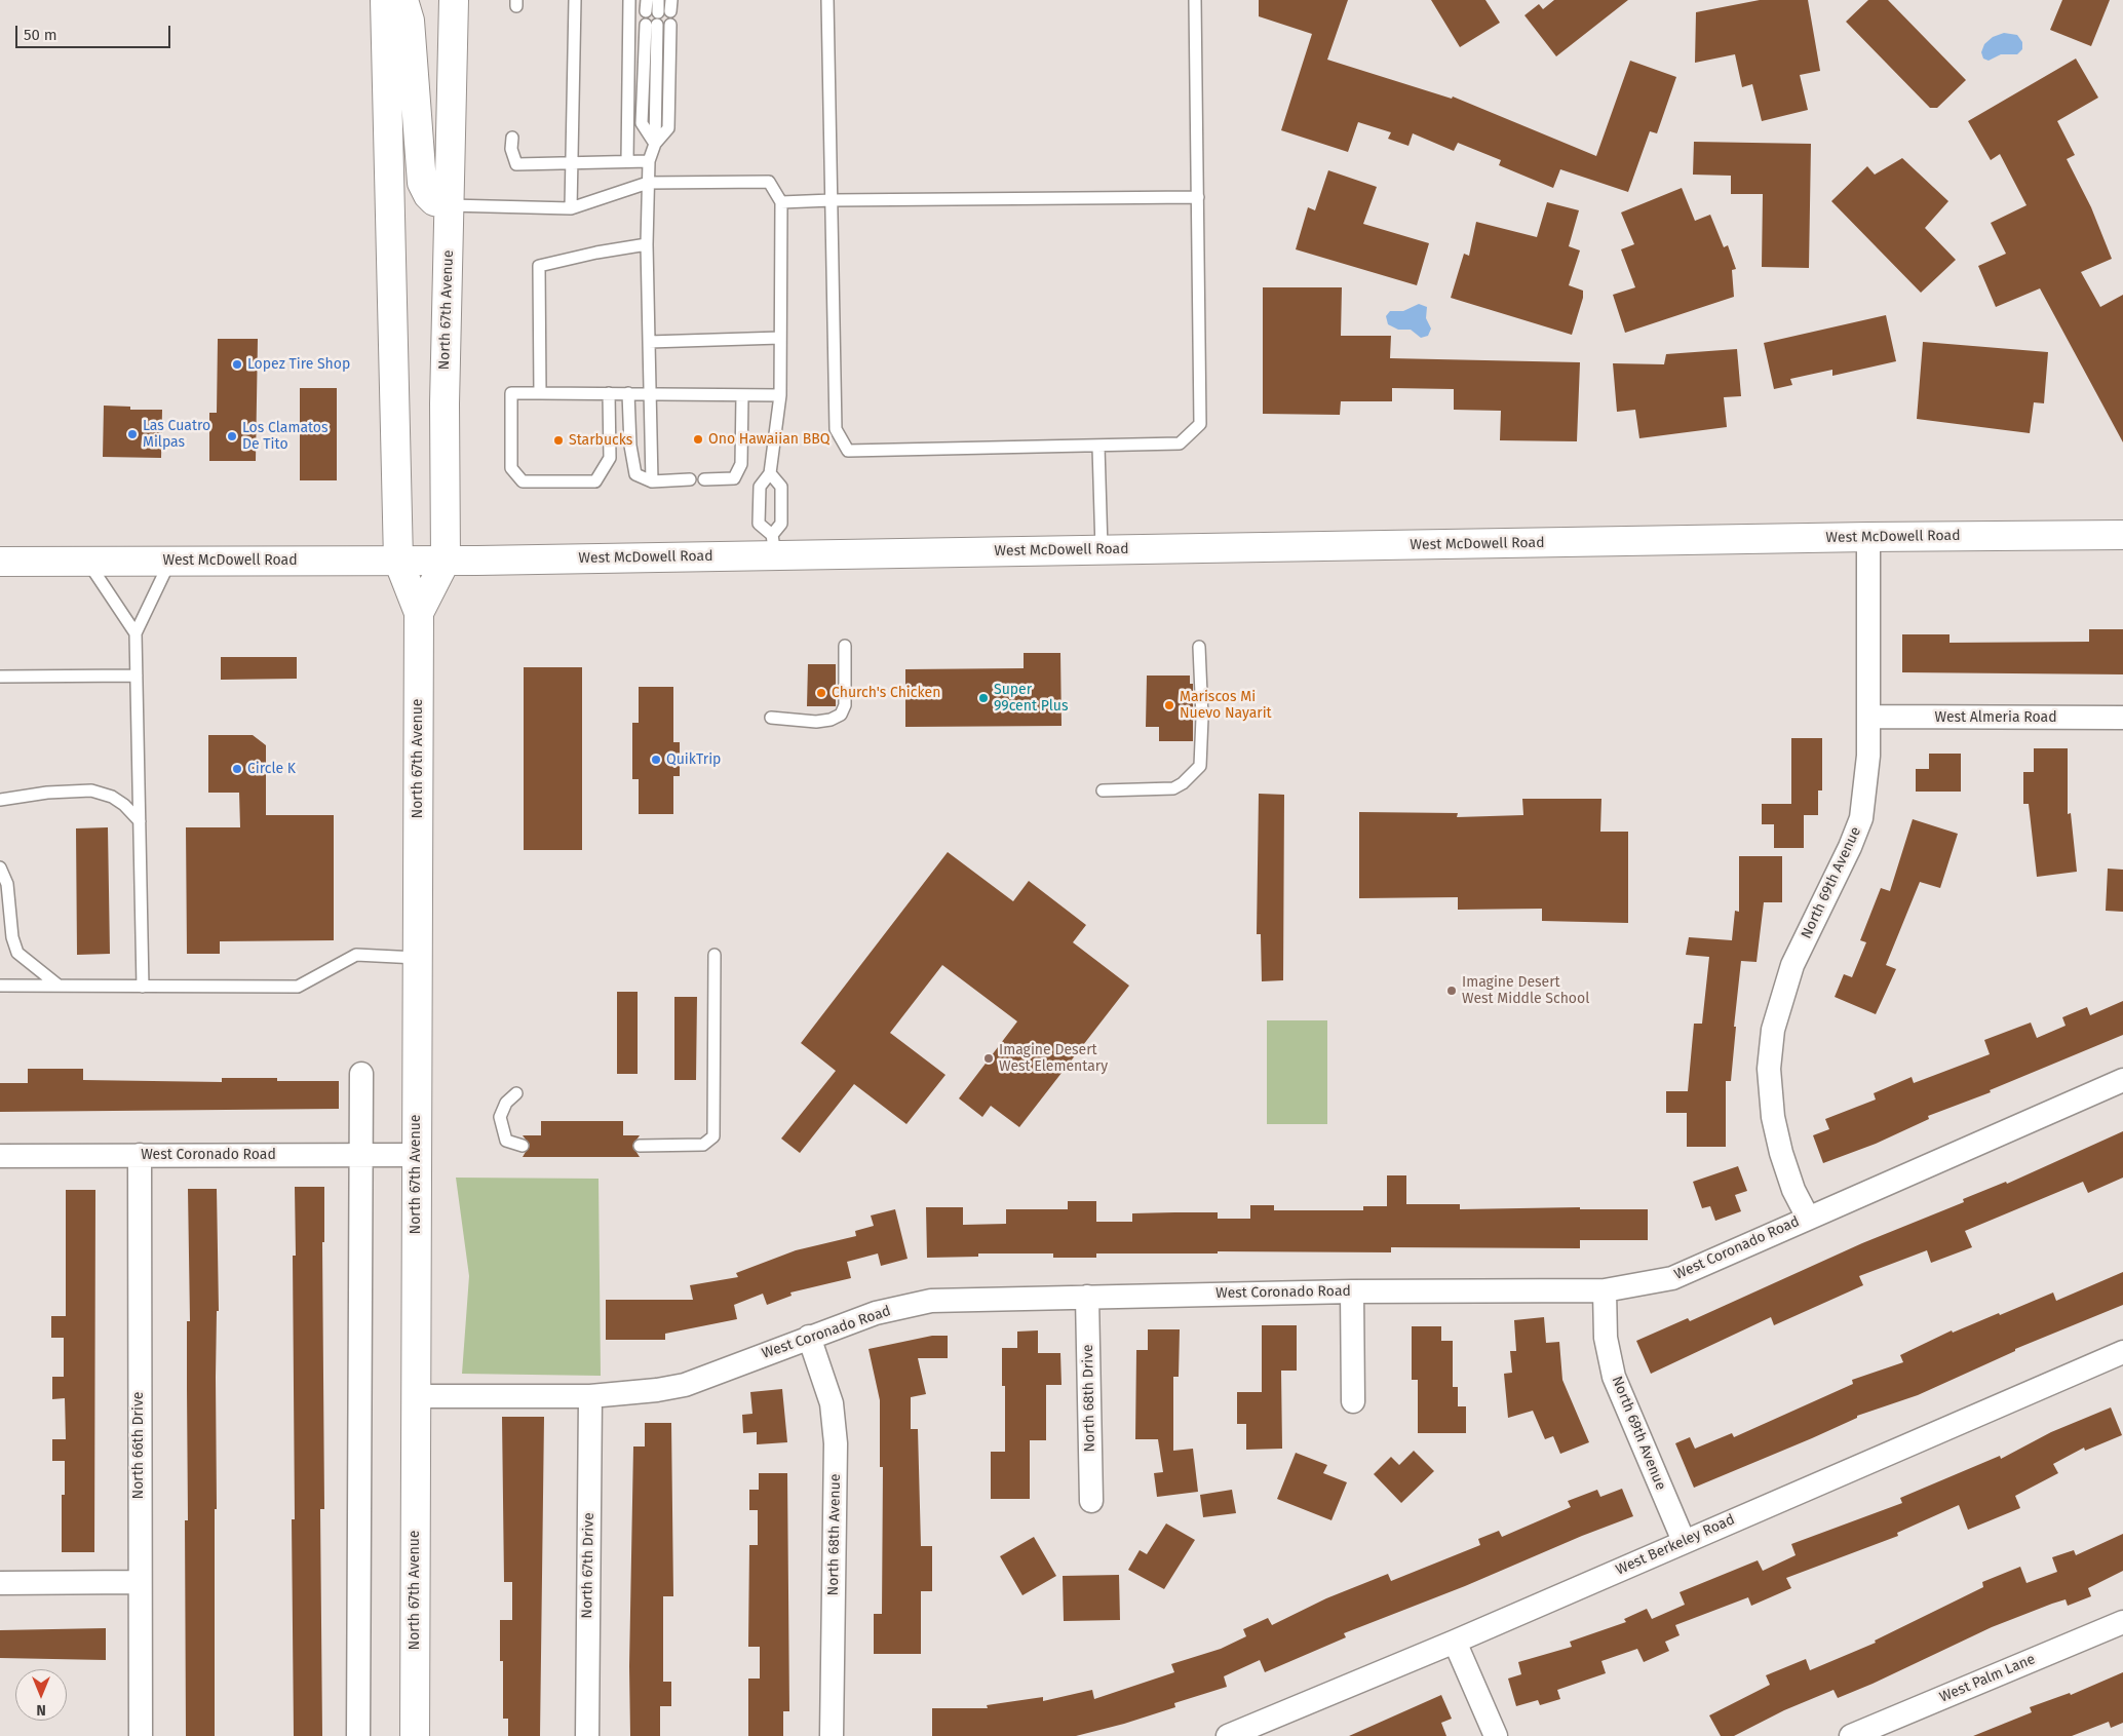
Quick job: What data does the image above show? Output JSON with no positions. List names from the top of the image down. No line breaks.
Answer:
{"streets":{"main road":["North 67th Avenue","West McDowell Road"],"street":["West Almeria Road","North 69th Avenue","West Coronado Road","North 68th Drive","North 66th Drive","North 68th Avenue","West Berkeley Road","North 67th Drive","West Palm Lane"]},"crossings":[["North 67th Avenue","West McDowell Road"],["North 67th Avenue","West Coronado Road"],["West McDowell Road","North 69th Avenue"],["West Almeria Road","North 69th Avenue"],["North 69th Avenue","West Coronado Road"],["North 69th Avenue","West Berkeley Road"],["West Coronado Road","North 68th Drive"],["West Coronado Road","North 66th Drive"],["West Coronado Road","North 68th Avenue"],["West Coronado Road","North 67th Drive"]],"places":["Lopez Tire Shop","Las Cuatro Milpas","Los Clamatos De Tito","Ono Hawaiian BBQ","Starbucks","Church's Chicken","Super 99cent Plus","Mariscos Mi Nuevo Nayarit","QuikTrip","Circle K","Imagine Desert West Middle School","Imagine Desert West Elementary"],"scale_bar":"50 m","north":"bottom"}
